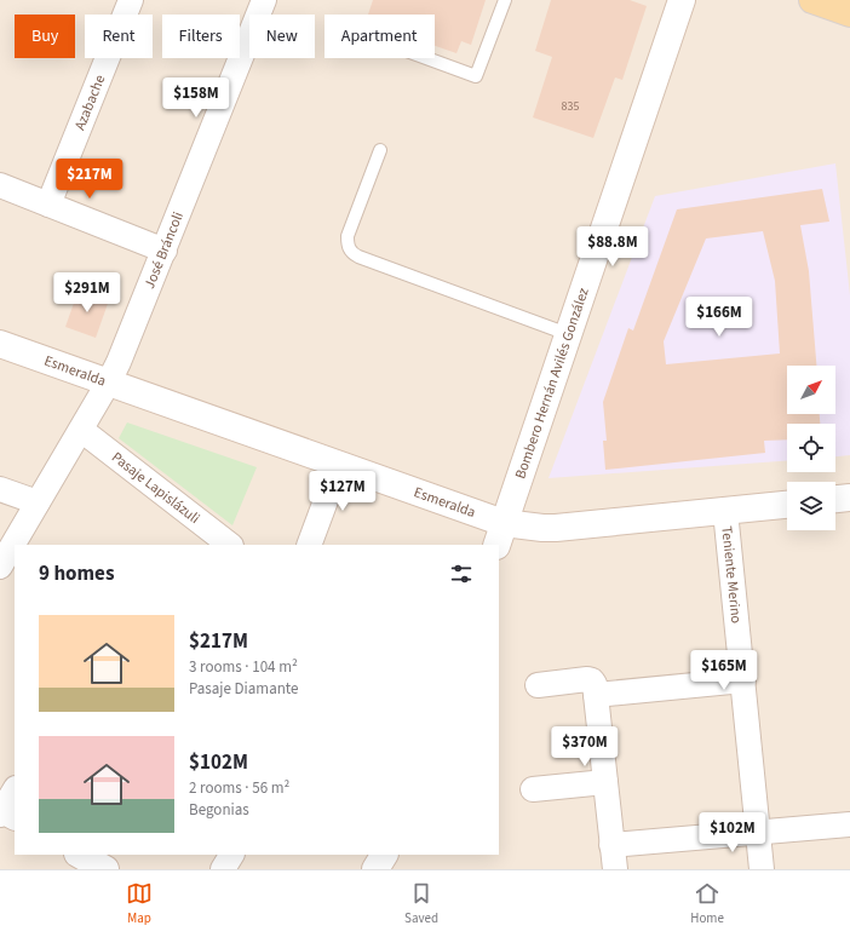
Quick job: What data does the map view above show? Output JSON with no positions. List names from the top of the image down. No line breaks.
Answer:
{"streets":{"street":["Azabache","José Bráncoli","Esmeralda","Bombero Hernán Avilés González","Pasaje Lapislázuli","Teniente Merino"]},"crossings":[["José Bráncoli","Esmeralda"],["José Bráncoli","Pasaje Lapislázuli"],["Esmeralda","Bombero Hernán Avilés González"],["Esmeralda","Teniente Merino"]],"house_numbers":["835"],"north":"top right","page":{"chip":["Buy","Rent","Filters","New","Apartment"],"price":["$158M","$217M","$88.8M","$291M","$166M","$127M","$165M","$370M","$102M"],"heading":"9 homes","list":[{"name":"$217M","note":"3 rooms · 104 m² · Pasaje Diamante"},{"name":"$102M","note":"2 rooms · 56 m² · Begonias"}],"tabs":["Map","Saved","Home"]}}
